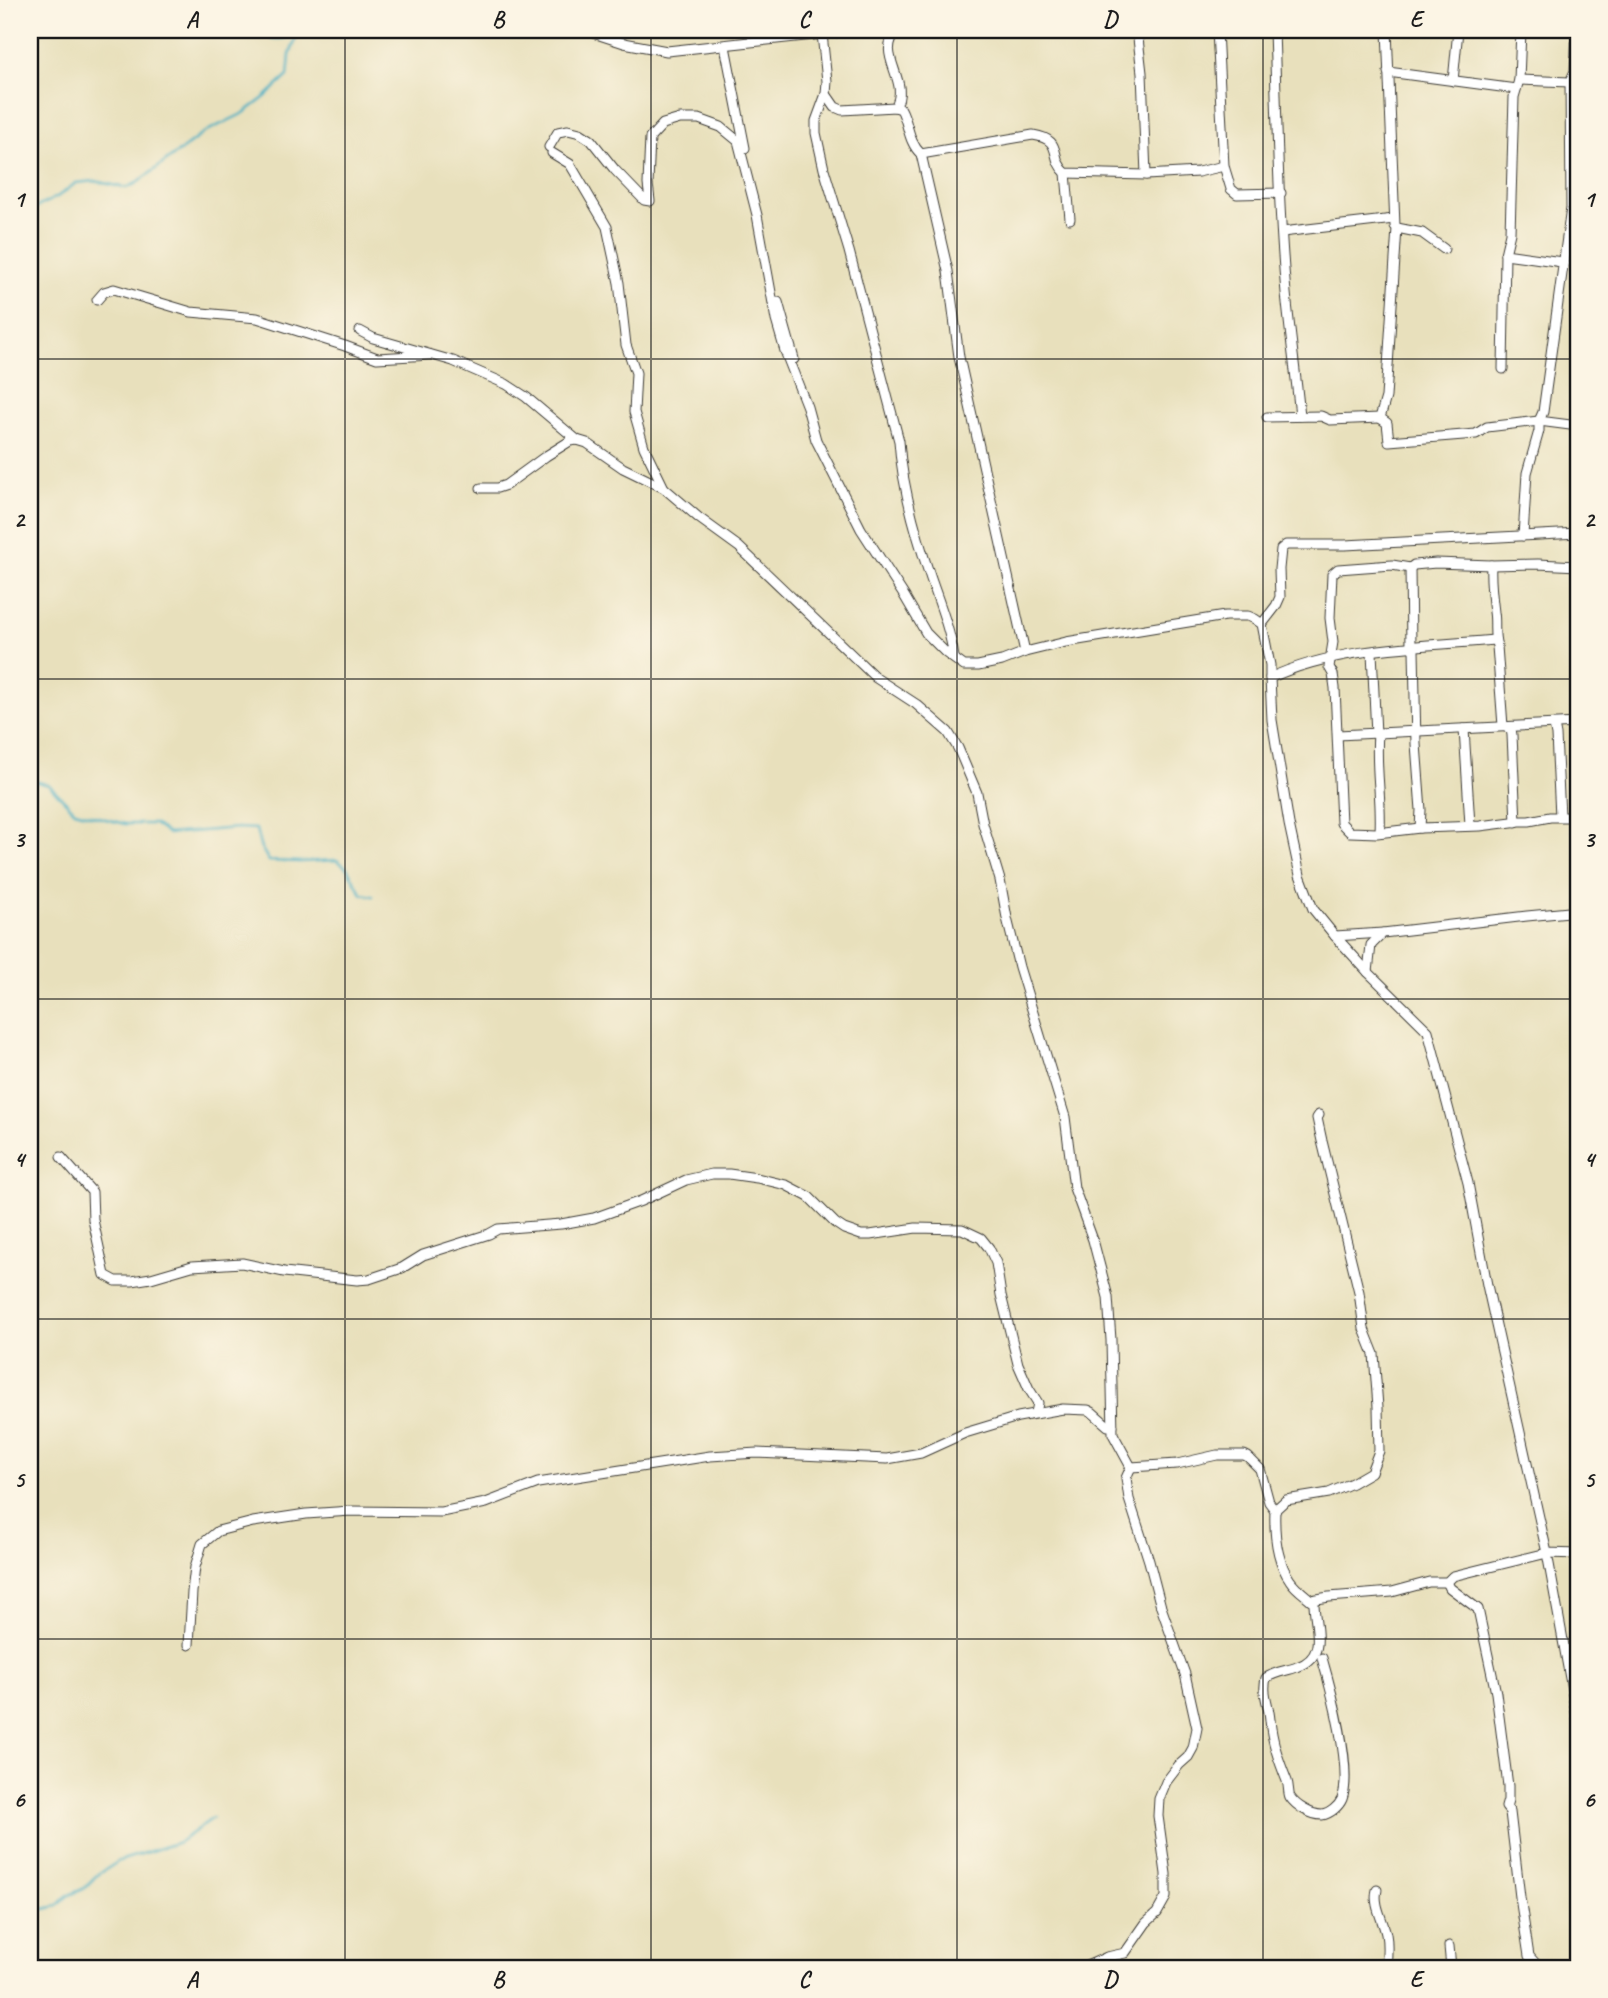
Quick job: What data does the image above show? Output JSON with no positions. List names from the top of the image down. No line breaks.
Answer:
{"grid":{"columns":["A","B","C","D","E"],"rows":["1","2","3","4","5","6"]}}
